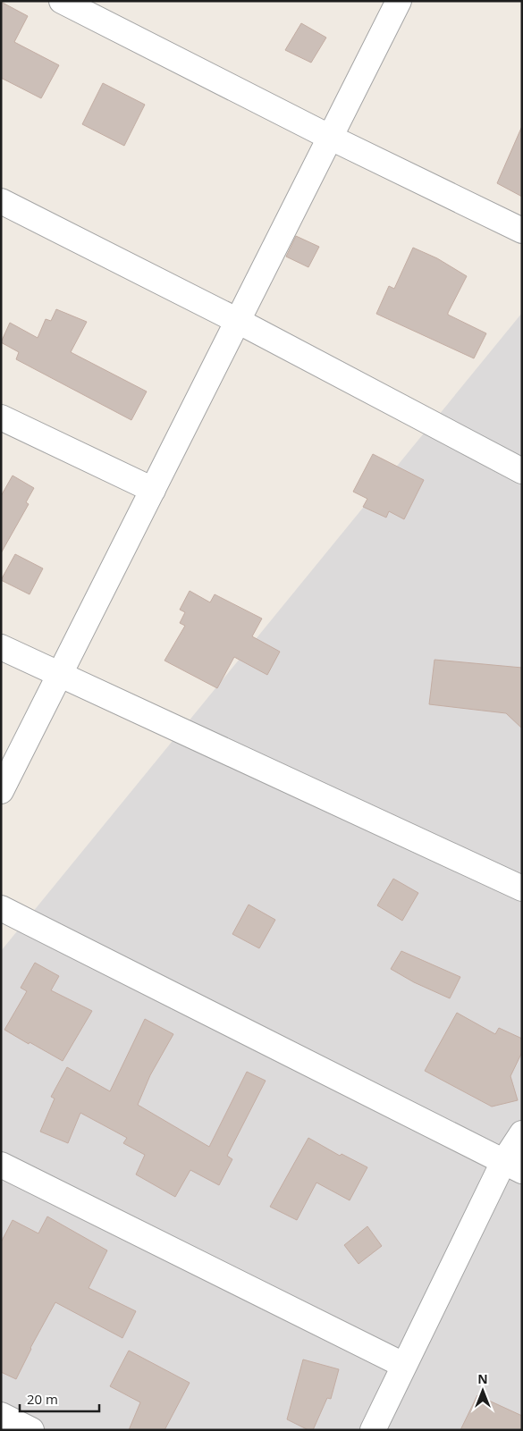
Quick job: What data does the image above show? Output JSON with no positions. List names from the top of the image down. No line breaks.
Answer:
{"scale_bar":"20 m","north":"top"}
